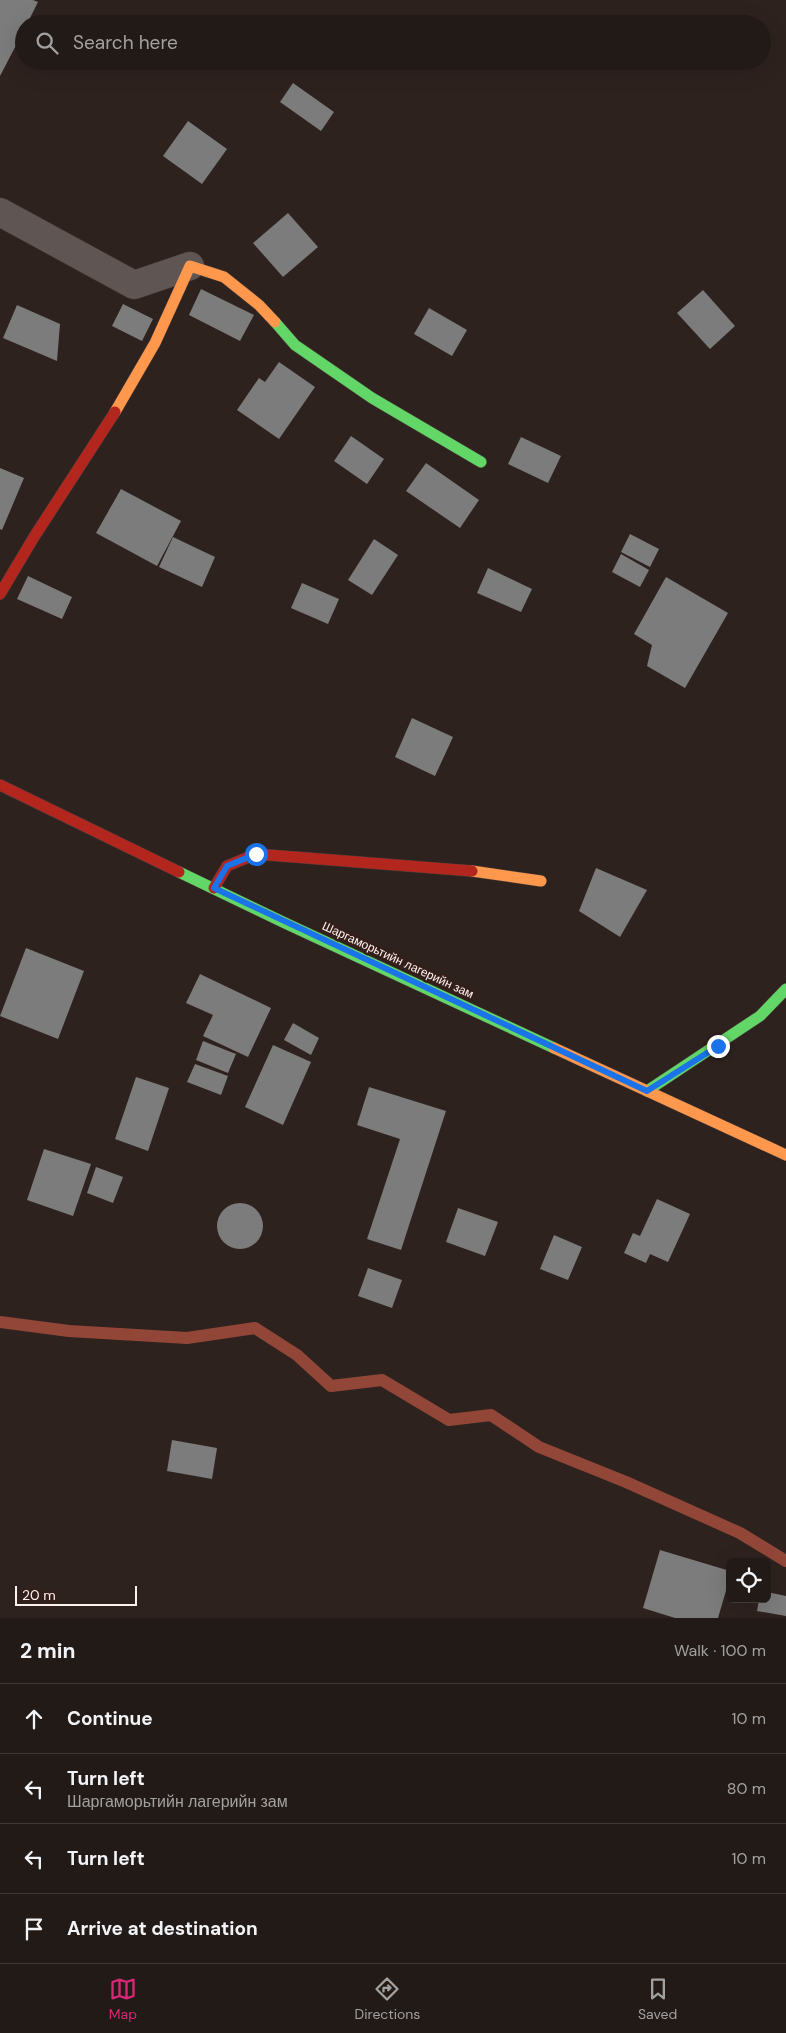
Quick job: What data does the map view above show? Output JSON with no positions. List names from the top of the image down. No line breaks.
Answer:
{"streets":{"street":["Шаргаморьтийн лагерийн зам"]},"scale_bar":"20 m","page":{"search":"Search here","scale":"20 m","heading":["2 min","Walk · 100 m"],"list":[["Continue","10 m"],["Turn left","Шаргаморьтийн лагерийн зам","80 m"],["Turn left","10 m"],"Arrive at destination"],"nav":["Map","Directions","Saved"]}}
